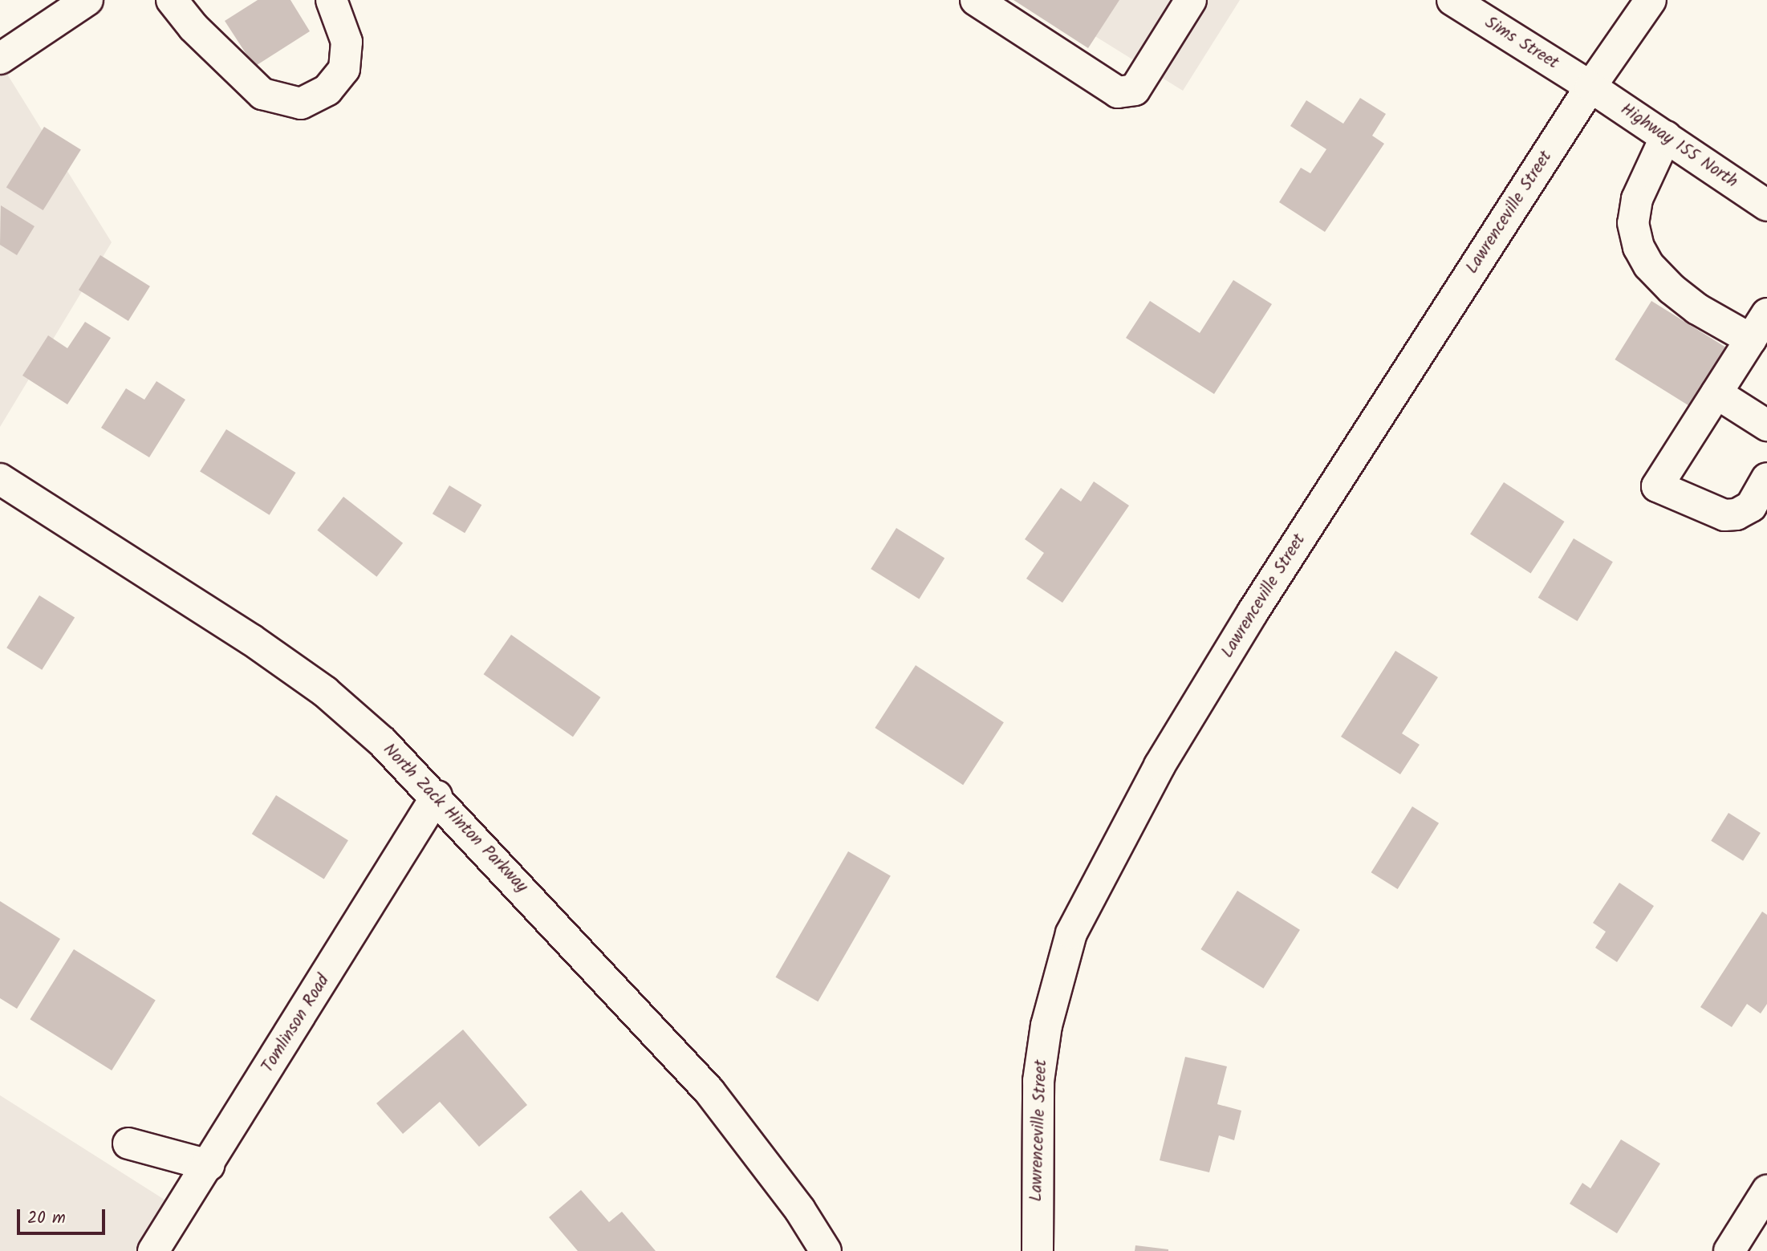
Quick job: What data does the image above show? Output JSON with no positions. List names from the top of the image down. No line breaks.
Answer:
{"streets":{"street":["Sims Street","Highway 155 North","Lawrenceville Street","North Zack Hinton Parkway","Tomlinson Road"]},"crossings":[["Sims Street","Highway 155 North"],["Sims Street","Lawrenceville Street"],["Highway 155 North","Lawrenceville Street"],["North Zack Hinton Parkway","Tomlinson Road"]],"scale_bar":"20 m"}
